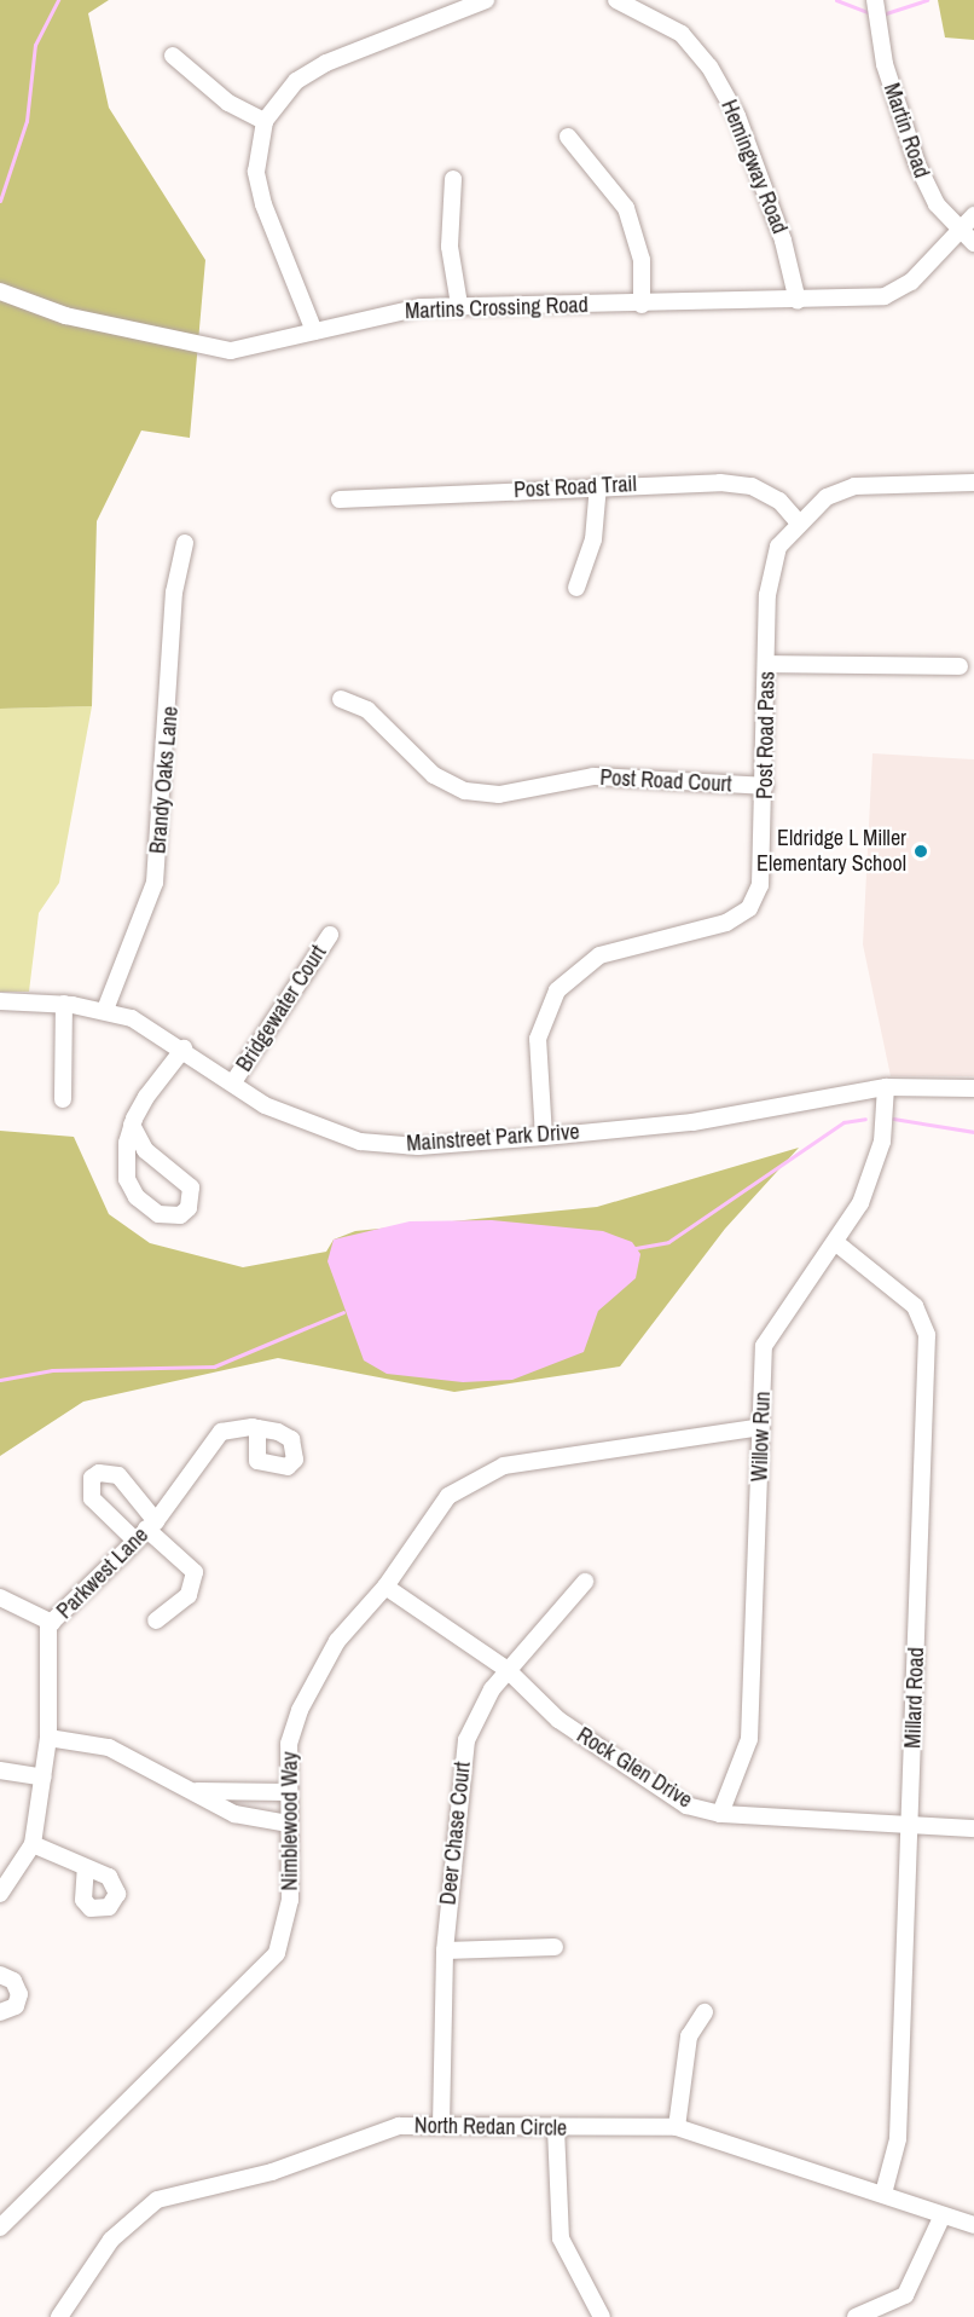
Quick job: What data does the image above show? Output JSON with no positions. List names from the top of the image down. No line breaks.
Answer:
{"streets":{"street":["Martin Road","Hemingway Road","Martins Crossing Road","Post Road Trail","Post Road Pass","Brandy Oaks Lane","Post Road Court","Bridgewater Court","Mainstreet Park Drive","Willow Run","Parkwest Lane","Millard Road","Rock Glen Drive","Nimblewood Way","Deer Chase Court","North Redan Circle"]},"crossings":[["Martin Road","Martins Crossing Road"],["Hemingway Road","Martins Crossing Road"],["Post Road Trail","Post Road Pass"],["Post Road Pass","Post Road Court"],["Post Road Pass","Mainstreet Park Drive"],["Brandy Oaks Lane","Mainstreet Park Drive"],["Bridgewater Court","Mainstreet Park Drive"],["Mainstreet Park Drive","Willow Run"],["Willow Run","Millard Road"],["Willow Run","Rock Glen Drive"],["Willow Run","Nimblewood Way"],["Millard Road","Rock Glen Drive"],["Millard Road","North Redan Circle"],["Rock Glen Drive","Nimblewood Way"],["Rock Glen Drive","Deer Chase Court"],["Deer Chase Court","North Redan Circle"]],"places":["Eldridge L Miller Elementary School"]}
